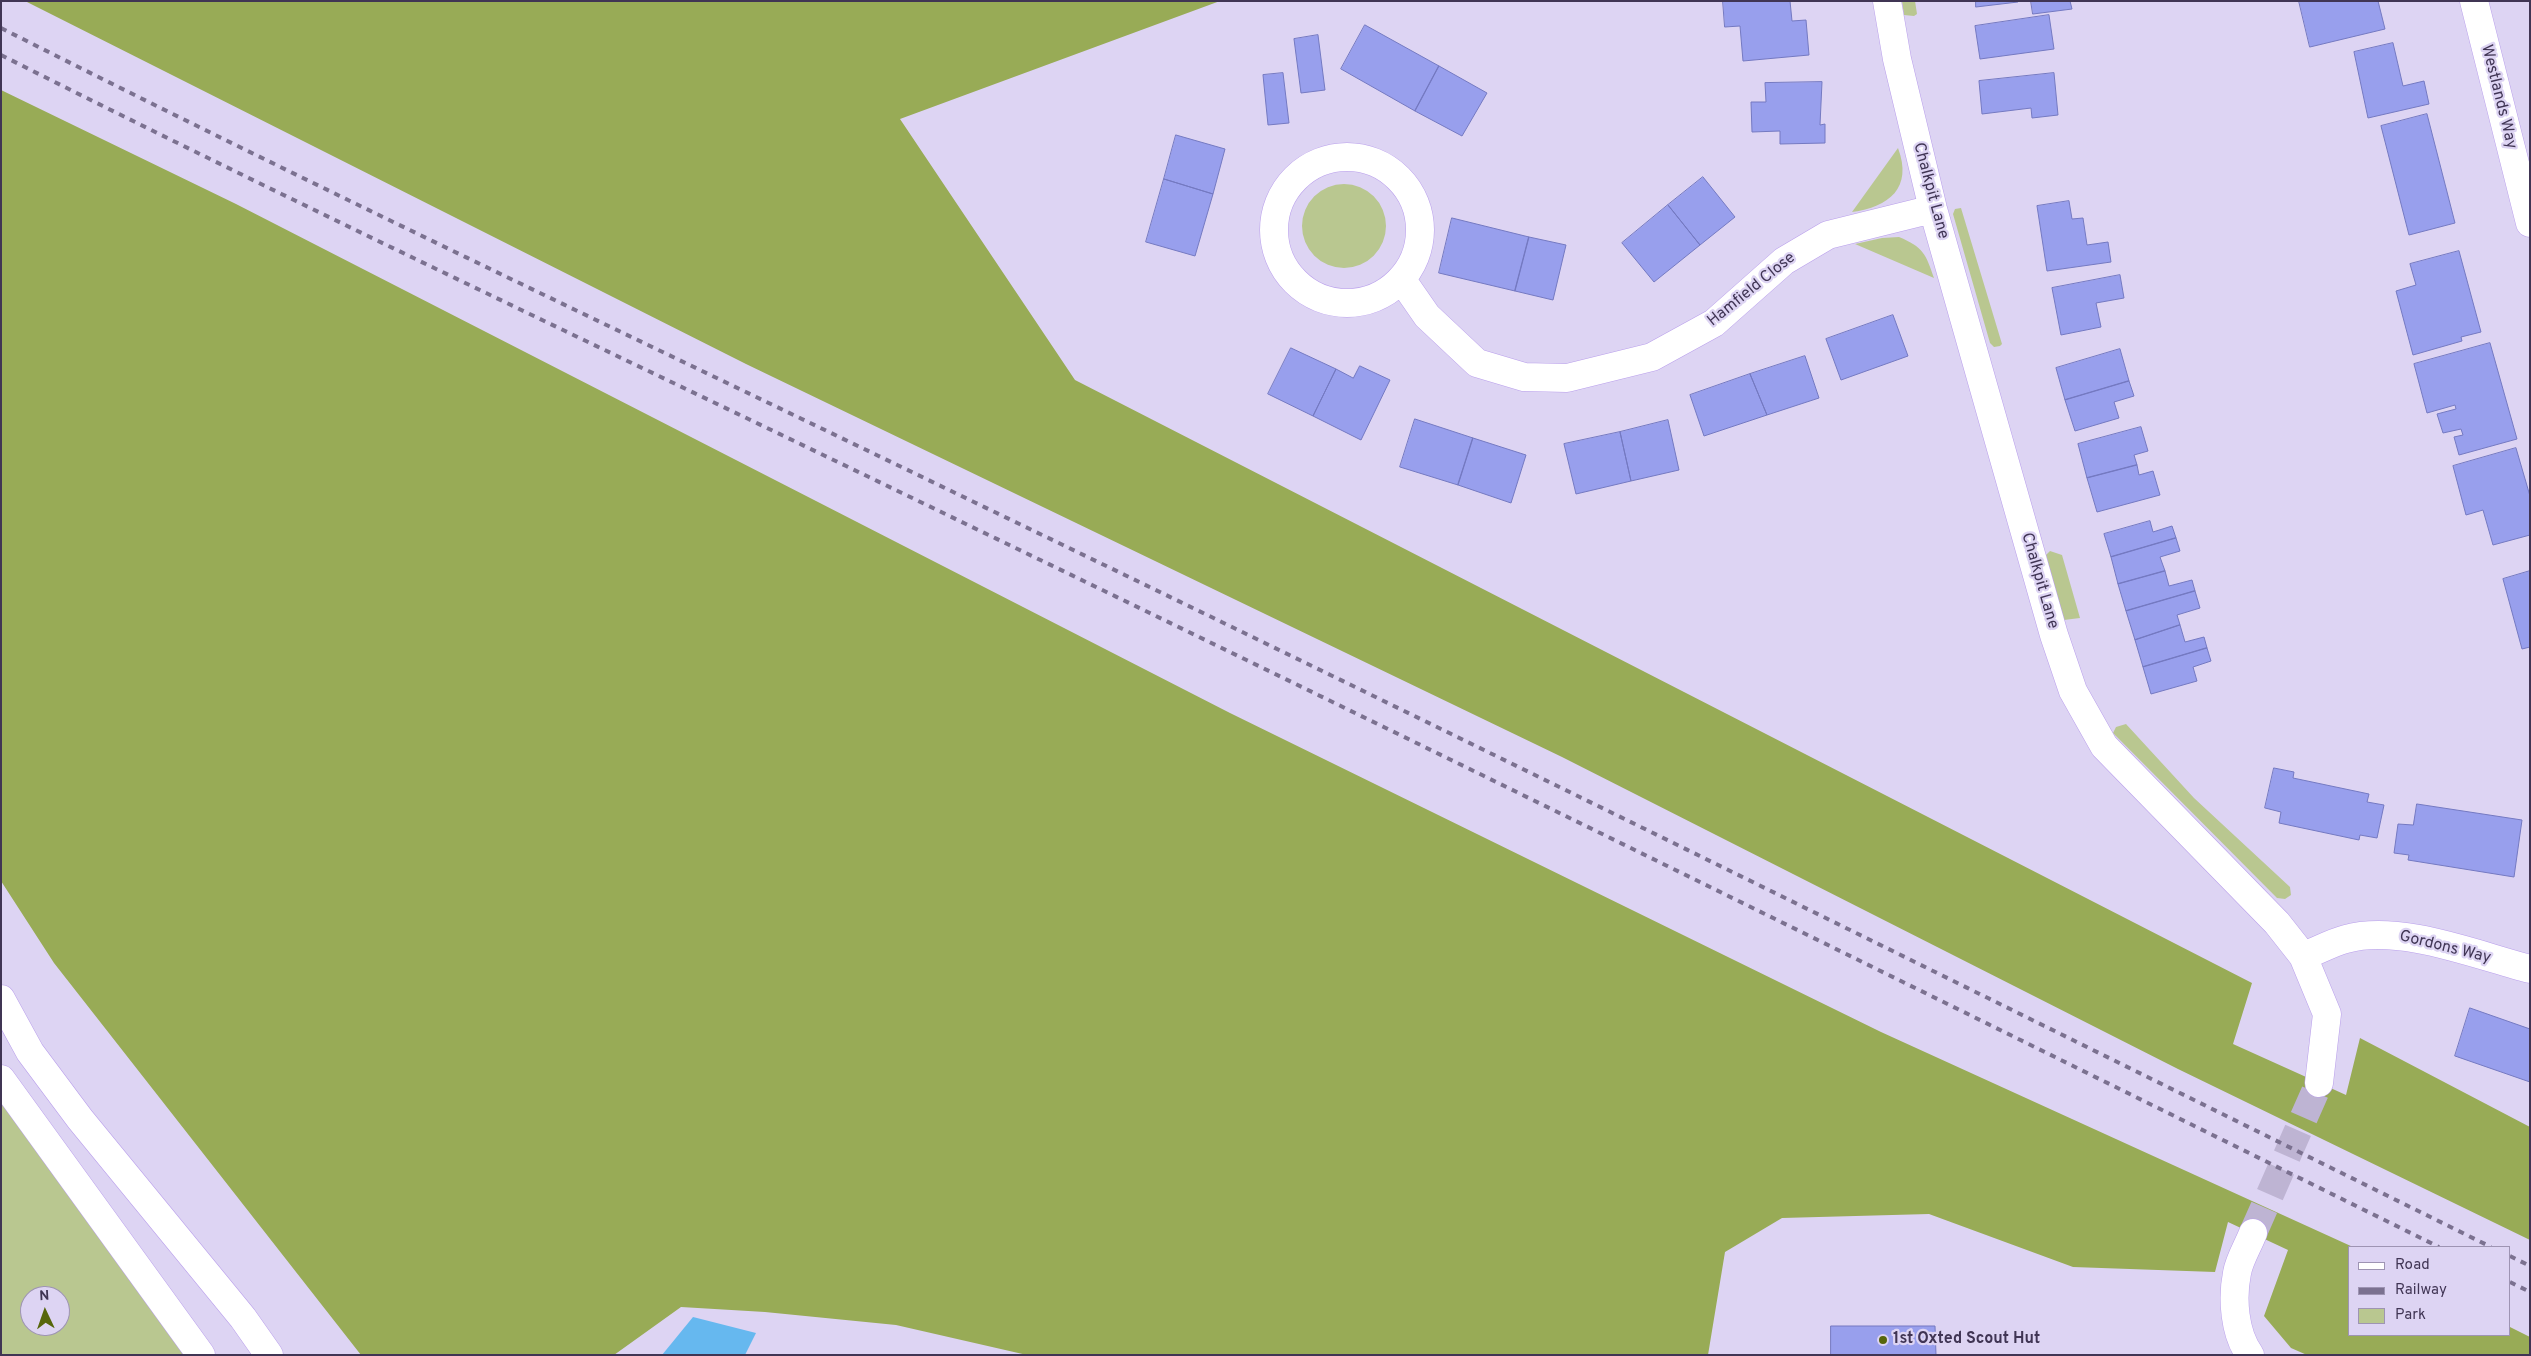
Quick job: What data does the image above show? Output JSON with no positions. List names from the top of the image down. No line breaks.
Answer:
{"streets":{"street":["Westlands Way","Chalkpit Lane","Hamfield Close","Gordons Way"]},"crossings":[["Chalkpit Lane","Hamfield Close"],["Chalkpit Lane","Gordons Way"]],"places":["1st Oxted Scout Hut"],"legend":["Road","Railway","Park"],"north":"top"}
